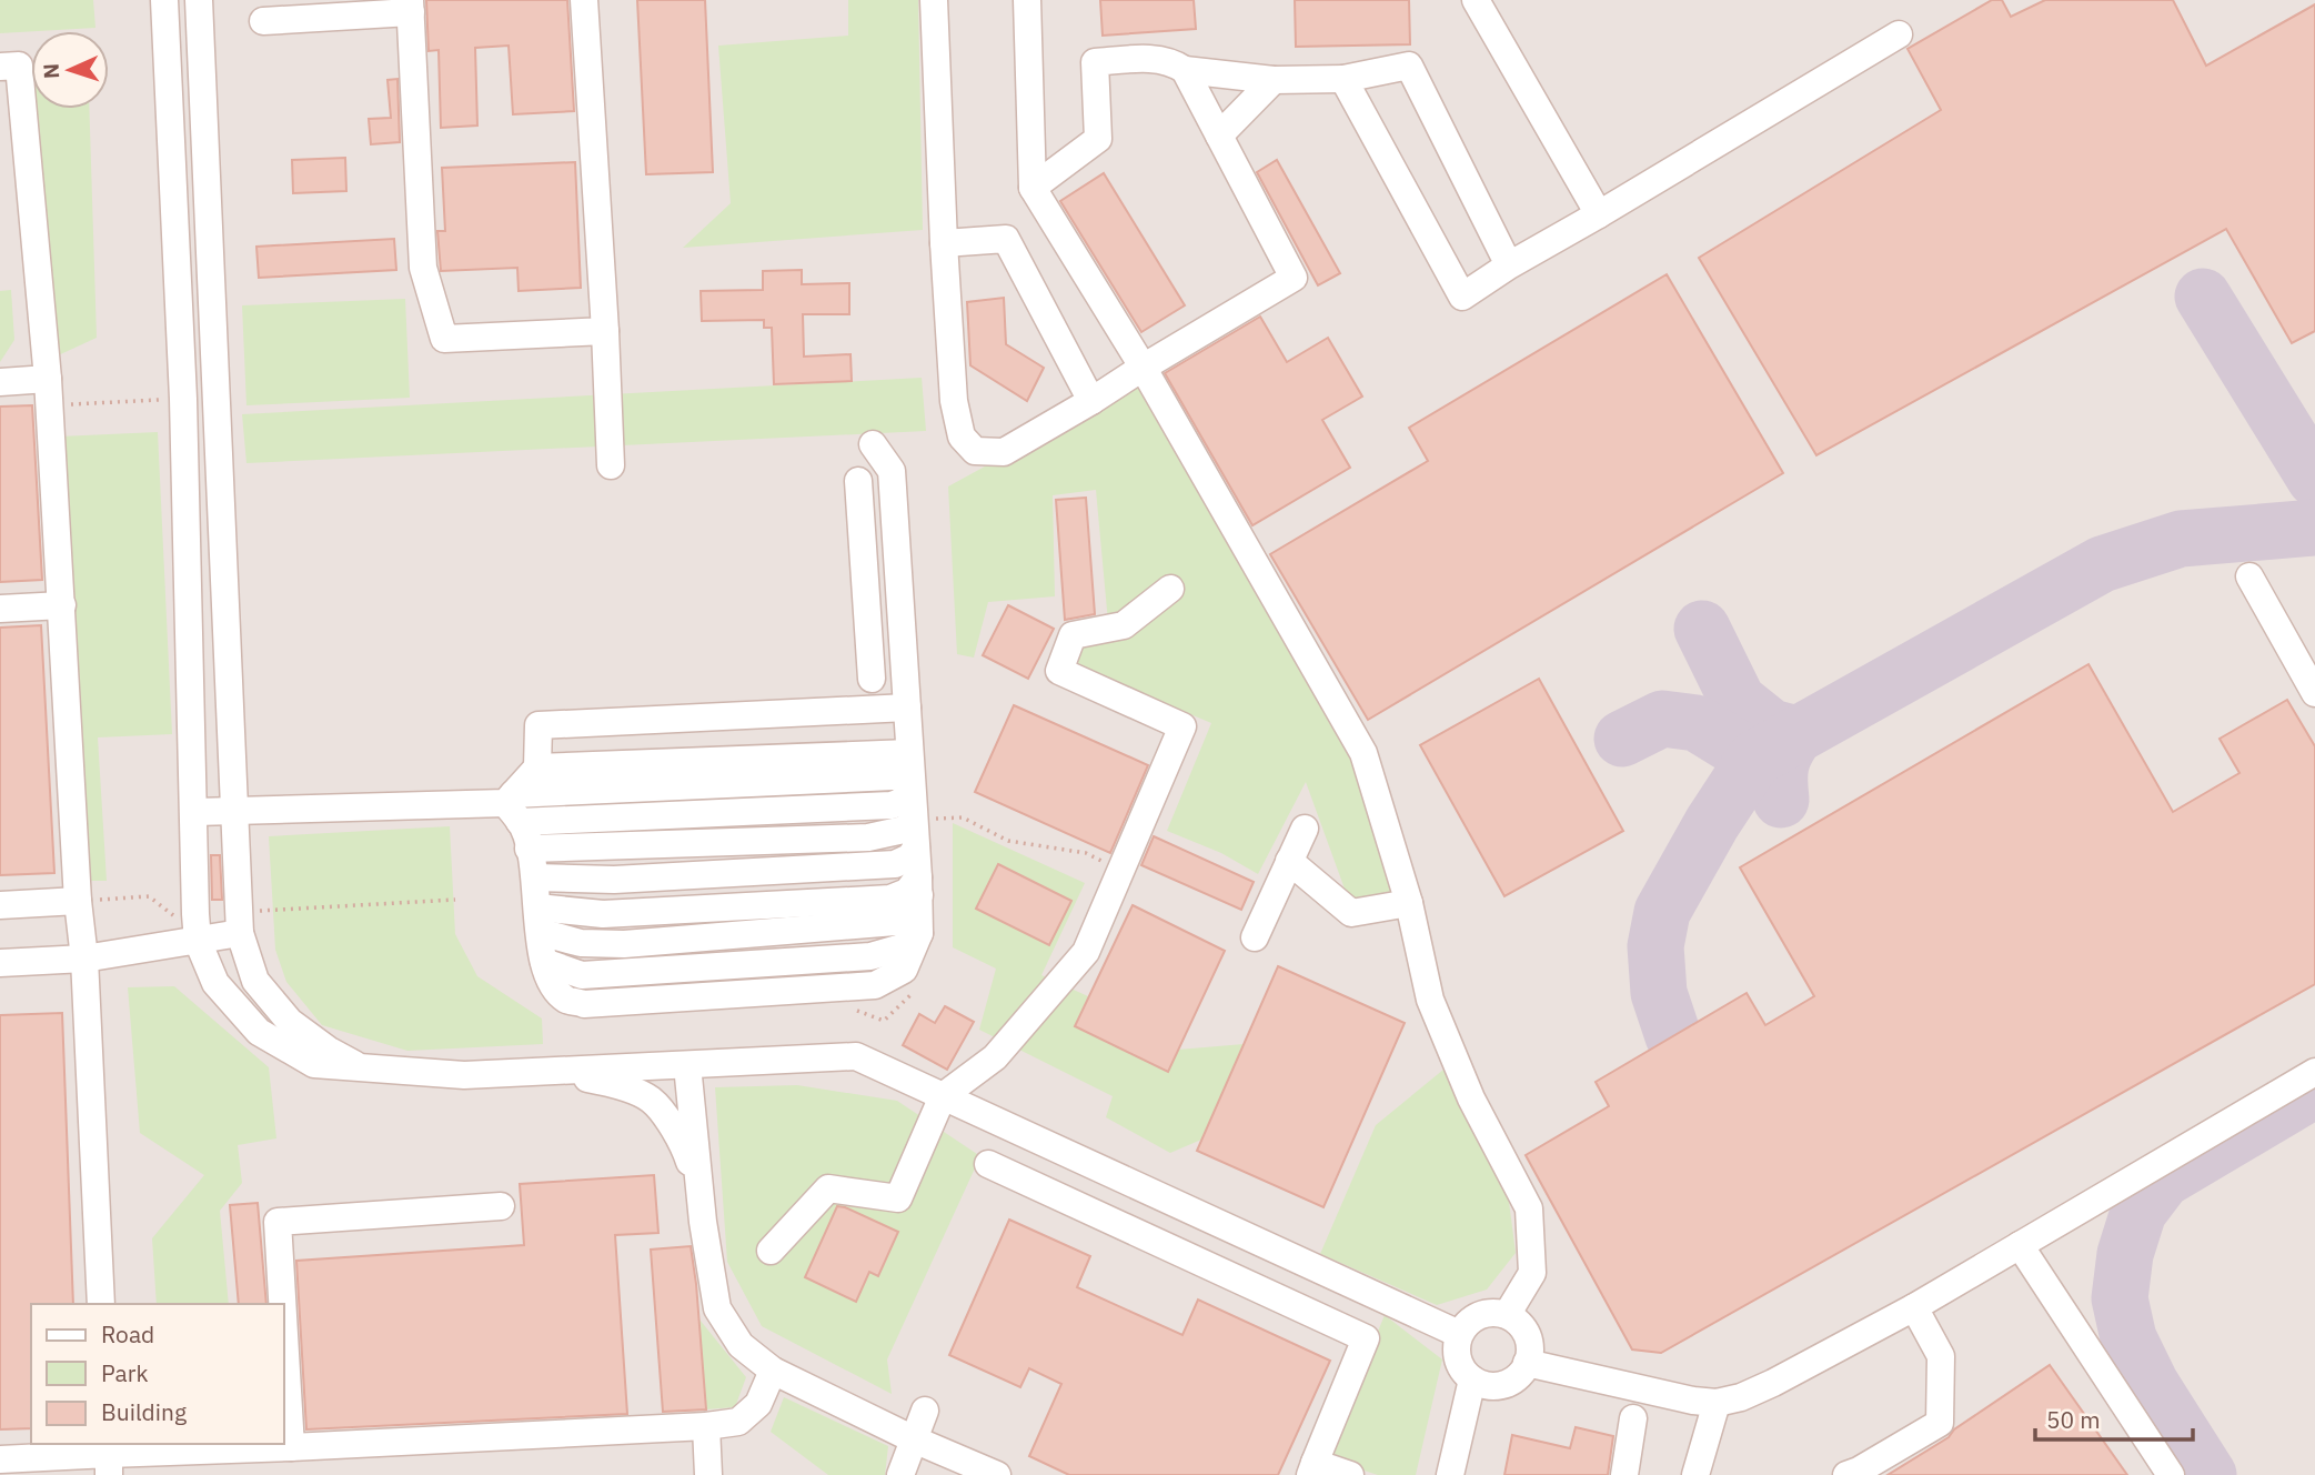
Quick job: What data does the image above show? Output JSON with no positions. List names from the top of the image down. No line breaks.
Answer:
{"legend":["Road","Park","Building"],"scale_bar":"50 m","north":"left"}
